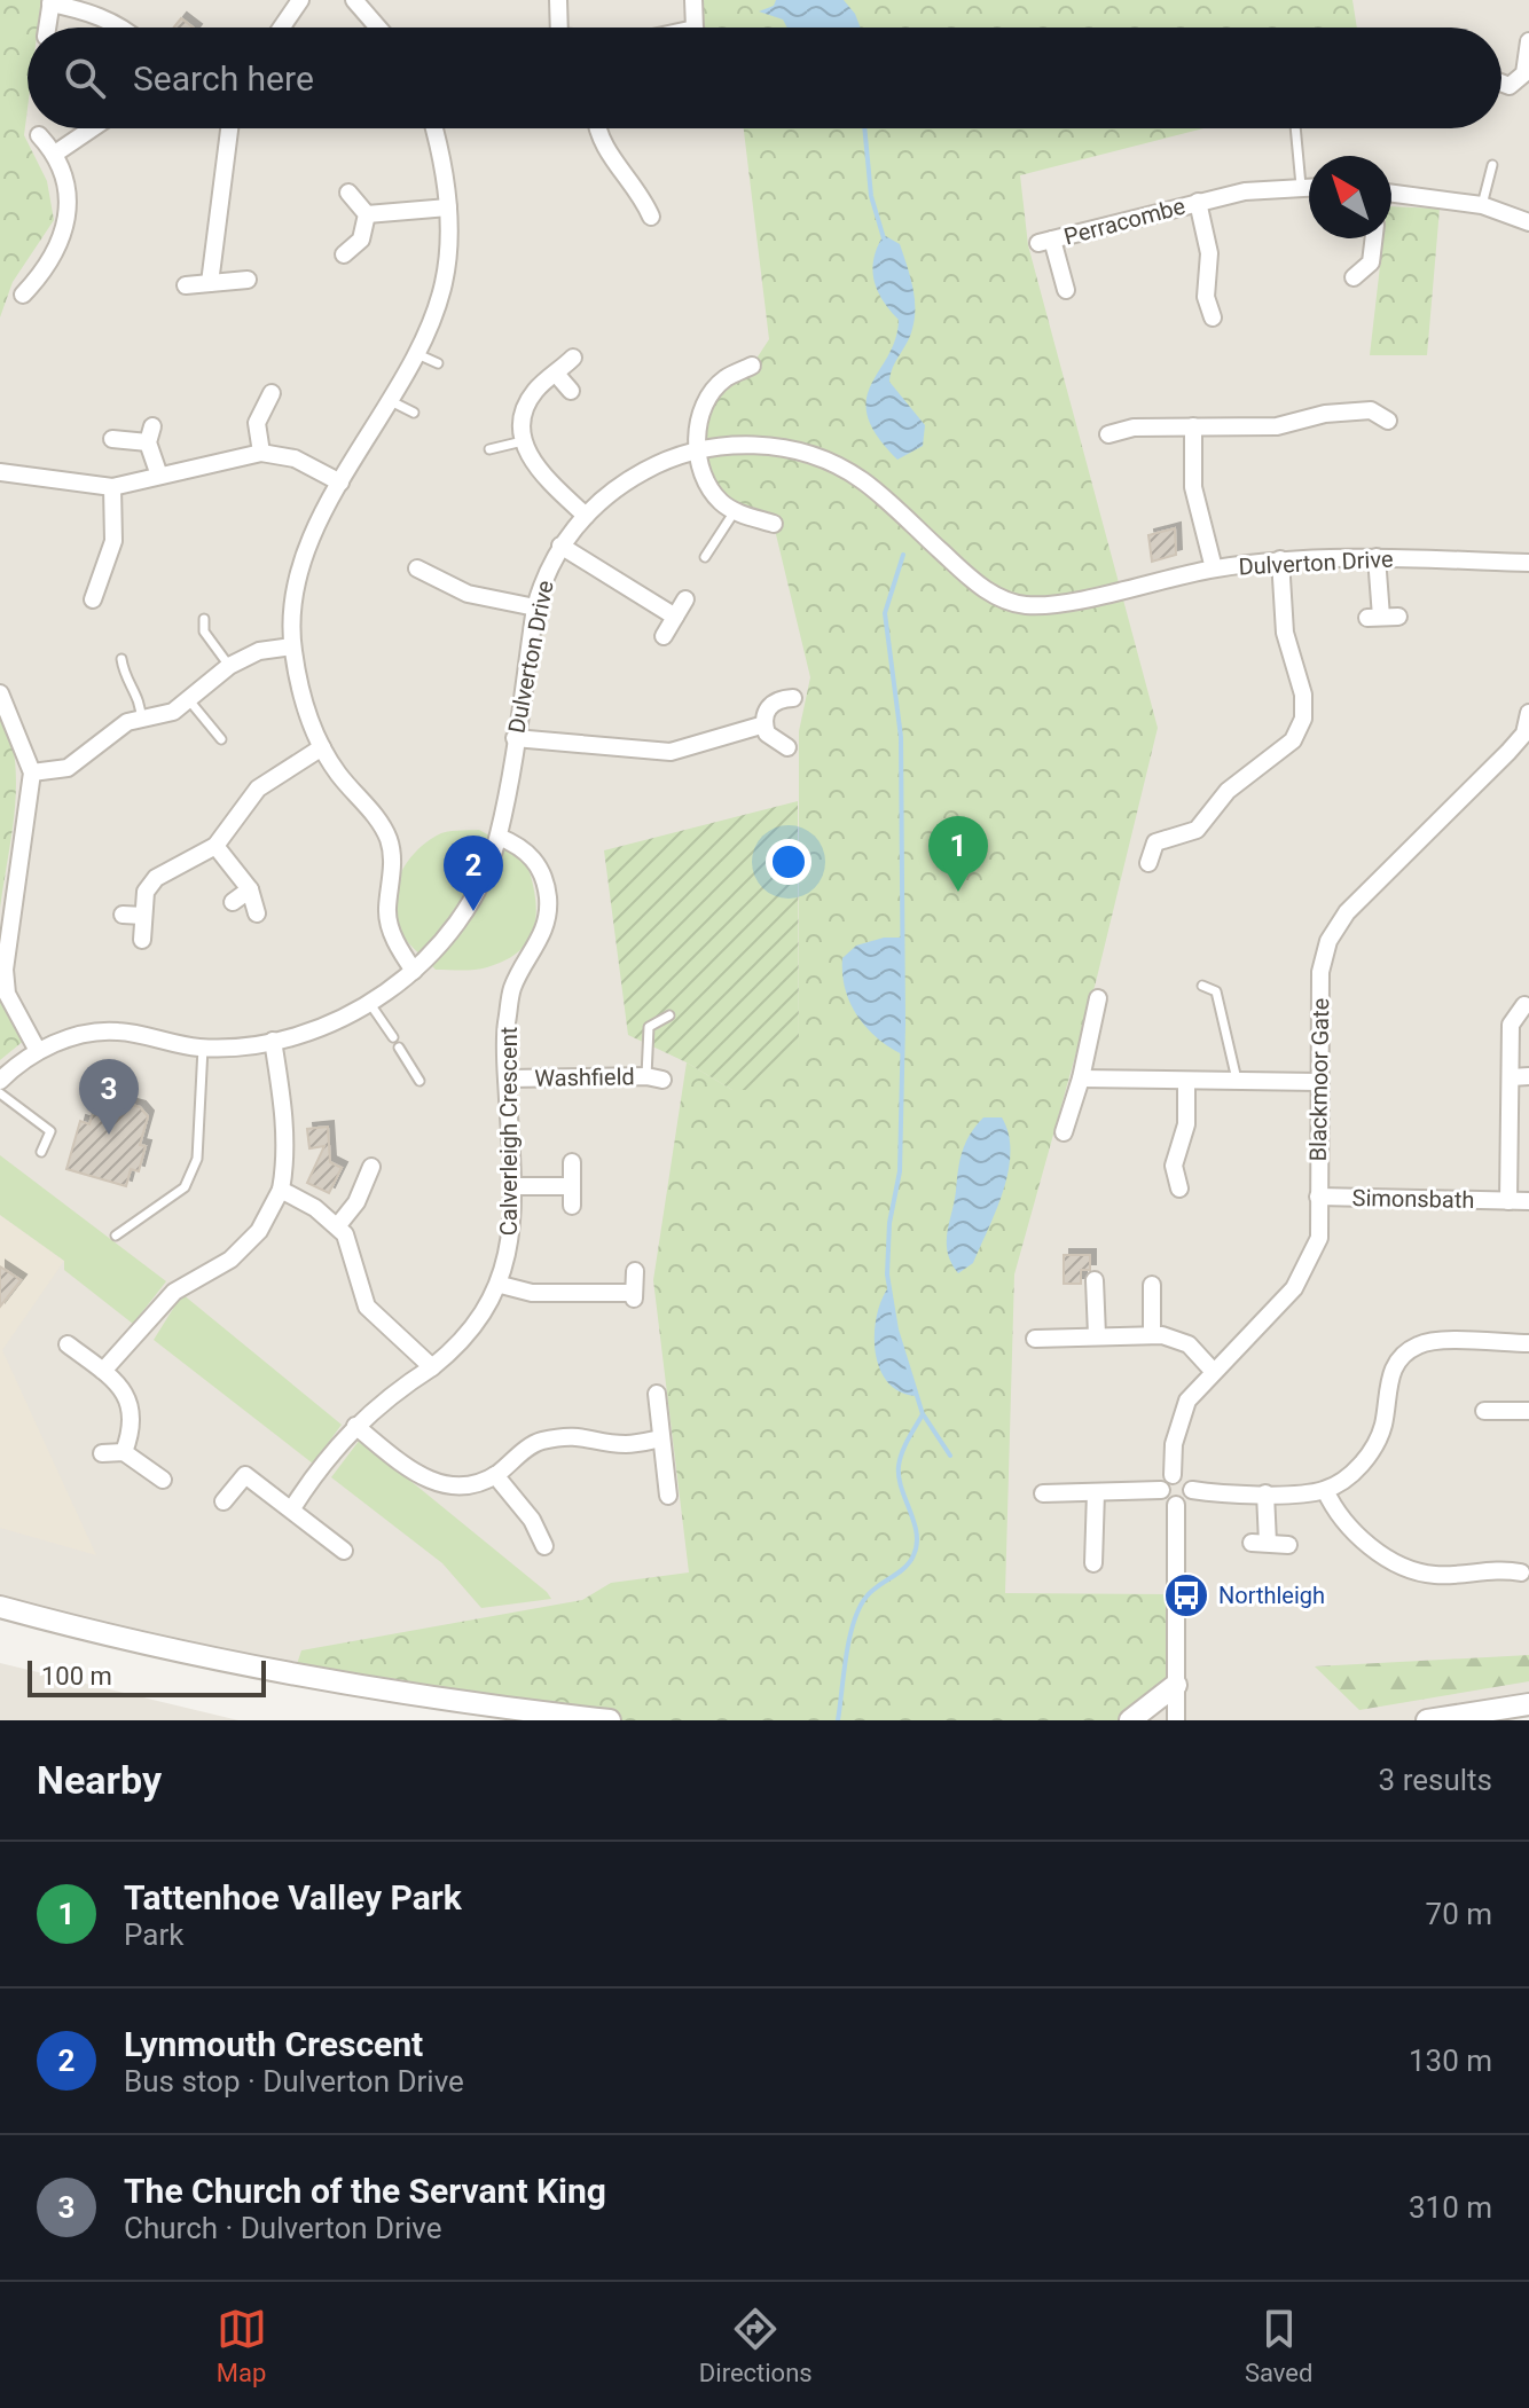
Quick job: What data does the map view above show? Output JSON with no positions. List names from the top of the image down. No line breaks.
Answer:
{"streets":{"street":["Perracombe","Dulverton Drive","Washfield","Blackmoor Gate","Calverleigh Crescent","Simonsbath"]},"crossings":[["Dulverton Drive","Calverleigh Crescent"],["Washfield","Calverleigh Crescent"],["Blackmoor Gate","Simonsbath"]],"places":{"bus stop":["Northleigh"]},"scale_bar":"100 m","north":"top left","page":{"search":"Search here","pins":["1","2","3"],"scale":"100 m","heading":["Nearby","3 results"],"list":[{"mark":"1","name":"Tattenhoe Valley Park","note":"Park","value":"70 m"},{"mark":"2","name":"Lynmouth Crescent","note":"Bus stop · Dulverton Drive","value":"130 m"},{"mark":"3","name":"The Church of the Servant King","note":"Church · Dulverton Drive","value":"310 m"}],"nav":["Map","Directions","Saved"]}}
